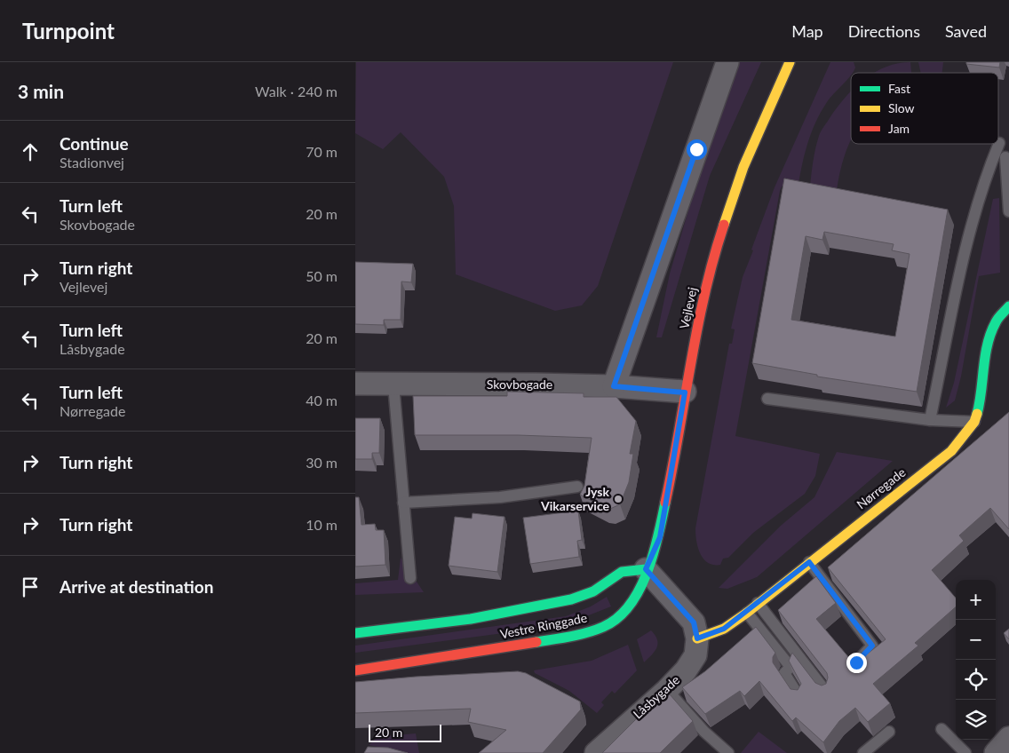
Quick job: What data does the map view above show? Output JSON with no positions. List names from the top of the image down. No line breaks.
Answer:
{"streets":{"main road":["Vejlevej","Nørregade","Vestre Ringgade"],"street":["Skovbogade","Låsbygade"]},"crossings":[["Vejlevej","Skovbogade"],["Vejlevej","Vestre Ringgade"],["Nørregade","Låsbygade"]],"places":["Jysk Vikarservice"],"legend":["Fast","Slow","Jam"],"scale_bar":"20 m","page":{"header":"Turnpoint","nav":["Map","Directions","Saved"],"heading":["3 min","Walk · 240 m"],"list":[["Continue","Stadionvej","70 m"],["Turn left","Skovbogade","20 m"],["Turn right","Vejlevej","50 m"],["Turn left","Låsbygade","20 m"],["Turn left","Nørregade","40 m"],["Turn right","30 m"],["Turn right","10 m"],"Arrive at destination"],"map_buttons":["+","−"],"scale":"20 m"}}
